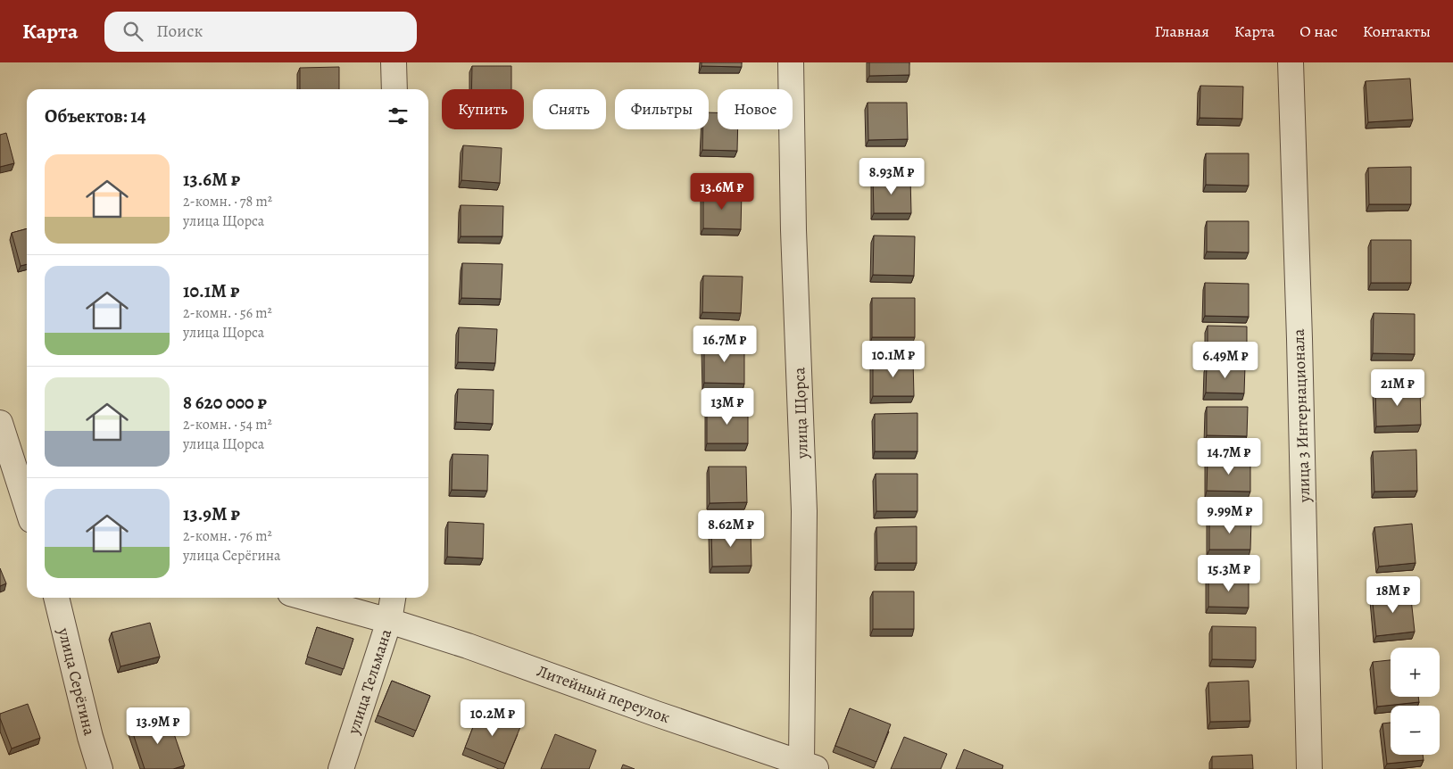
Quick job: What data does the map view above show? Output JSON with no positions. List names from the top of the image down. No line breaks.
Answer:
{"streets":{"street":["улица Щорса","улица 3 Интернационала","улица Серёгина","улица Тельмана","Литейный переулок"]},"crossings":[["улица Щорса","Литейный переулок"],["улица Тельмана","Литейный переулок"]],"page":{"header":"Карта","search":"Поиск","nav":["Главная","Карта","О нас","Контакты"],"chip":["Купить","Снять","Фильтры","Новое"],"heading":"Объектов: 14","list":[{"name":"13.6M ₽","note":"2-комн. · 78 m² · улица Щорса"},{"name":"10.1M ₽","note":"2-комн. · 56 m² · улица Щорса"},{"name":"8 620 000 ₽","note":"2-комн. · 54 m² · улица Щорса"},{"name":"13.9M ₽","note":"2-комн. · 76 m² · улица Серёгина"}],"price":["8.93M ₽","13.6M ₽","16.7M ₽","10.1M ₽","6.49M ₽","21M ₽","13M ₽","14.7M ₽","9.99M ₽","8.62M ₽","15.3M ₽","18M ₽","10.2M ₽","13.9M ₽"],"map_buttons":["+","−"]}}
